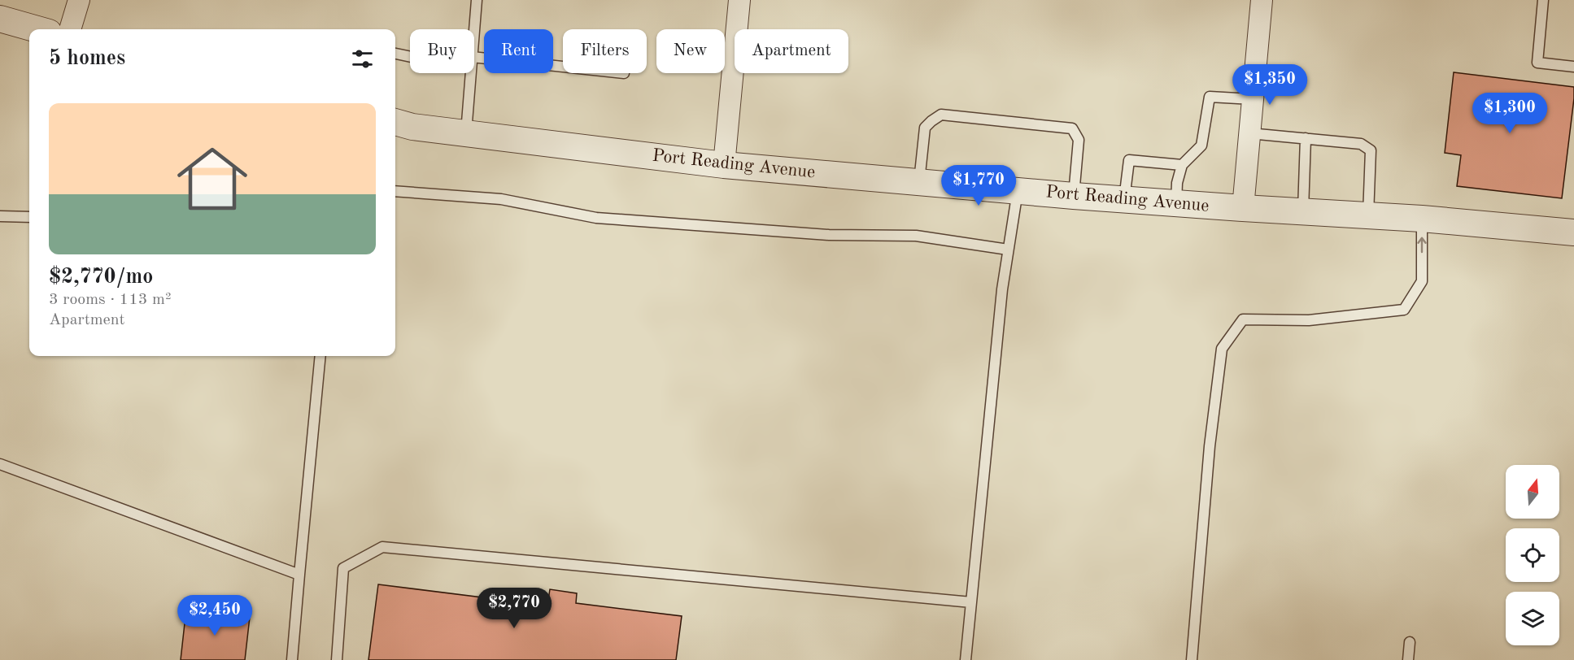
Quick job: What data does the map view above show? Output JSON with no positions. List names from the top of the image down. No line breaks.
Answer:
{"streets":{"street":["Port Reading Avenue"]},"north":"top","page":{"chip":["Buy","Rent","Filters","New","Apartment"],"heading":"5 homes","price":["$1,350","$1,300","$1,770","$2,770","$2,450"],"list":[{"name":"$2,770/mo","note":"3 rooms · 113 m² · Apartment"}]}}
